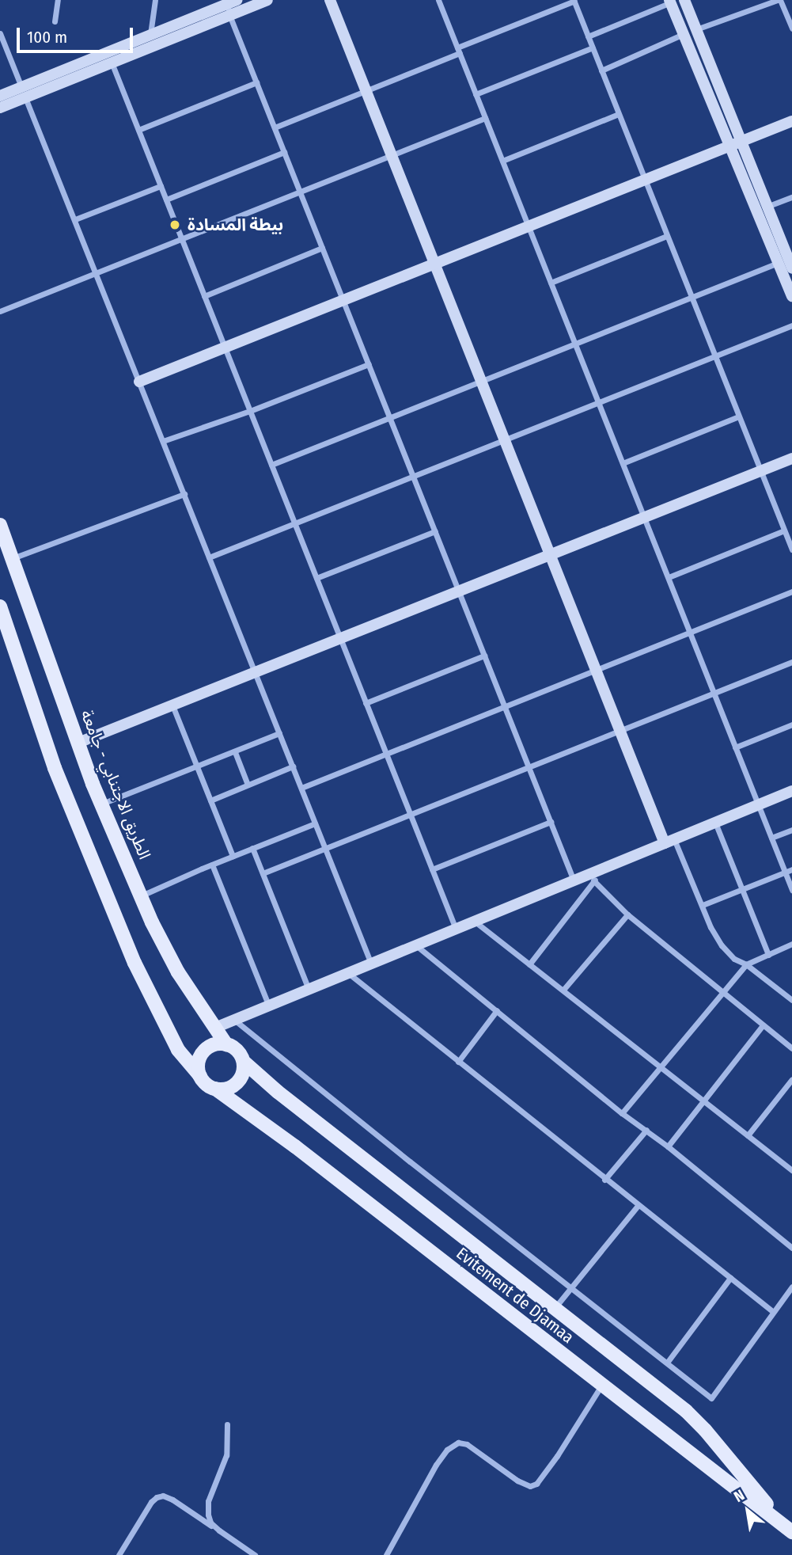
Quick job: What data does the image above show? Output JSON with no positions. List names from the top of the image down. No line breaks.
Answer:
{"streets":{"main road":["الطريق الاجتنابي - جامعة","Evitement de Djamaa"]},"crossings":[["الطريق الاجتنابي - جامعة","Evitement de Djamaa"]],"places":["بيطة المسادة"],"scale_bar":"100 m","north":"top left"}
